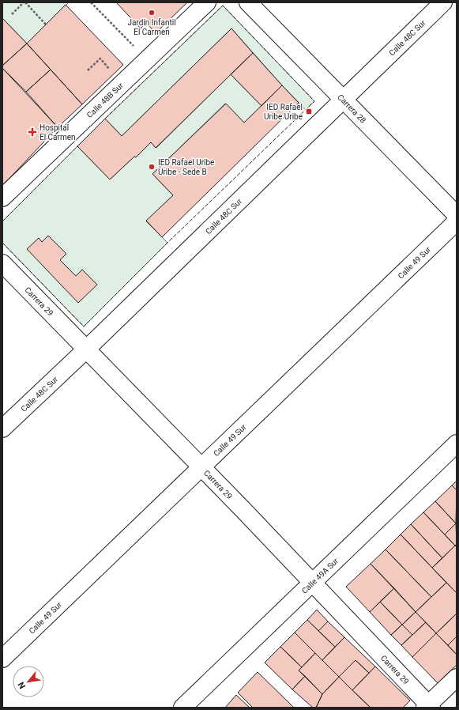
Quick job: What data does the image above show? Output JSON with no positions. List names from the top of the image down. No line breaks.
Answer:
{"streets":{"street":["Calle 48C Sur","Calle 48B Sur","Carrera 28","Calle 49 Sur","Carrera 29","Calle 49A Sur"]},"crossings":[["Calle 48C Sur","Carrera 28"],["Calle 48C Sur","Carrera 29"],["Calle 49 Sur","Carrera 29"],["Carrera 29","Calle 49A Sur"]],"places":{"other":["Jardín Infantil El Carmen","IED Rafael Uribe Uribe - Sede B"],"transit":["IED Rafael Uribe Uribe"],"health":["Hospital El Carmen"]},"north":"bottom left"}
